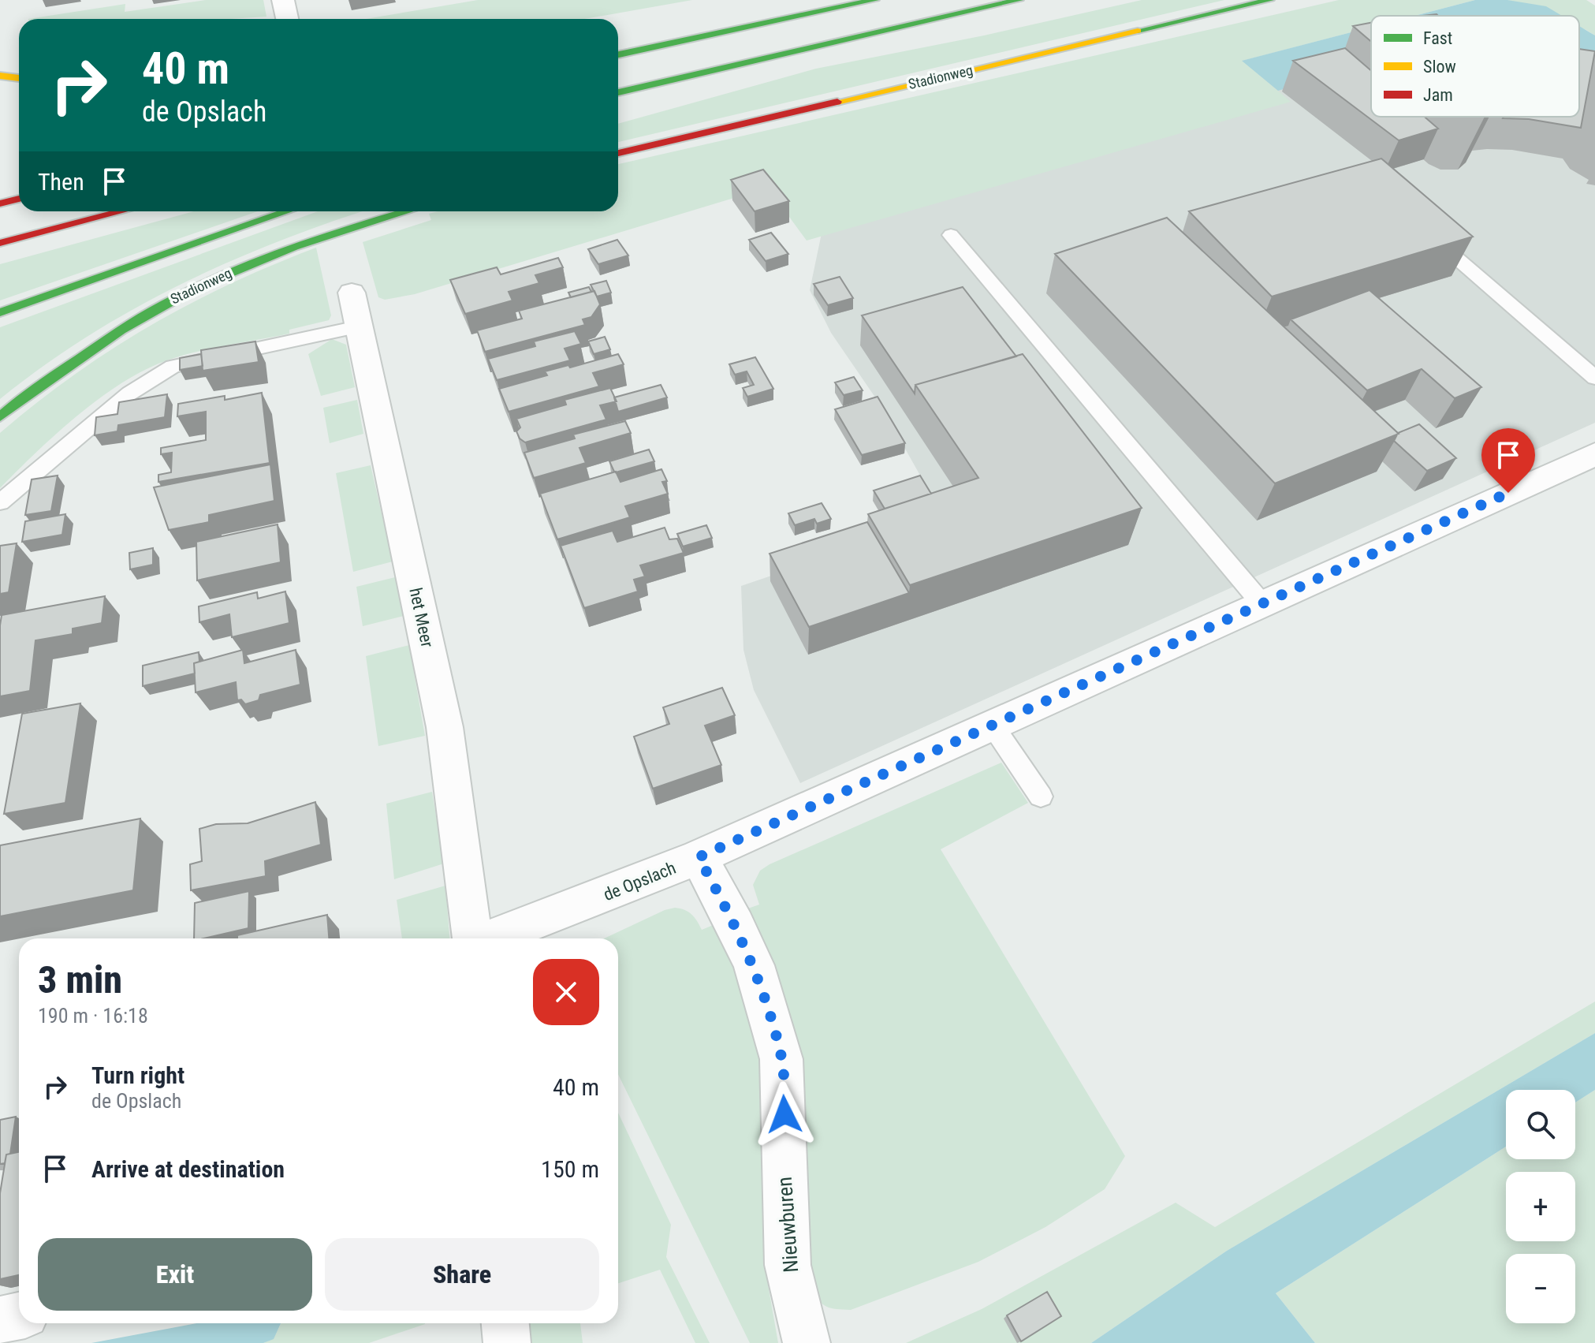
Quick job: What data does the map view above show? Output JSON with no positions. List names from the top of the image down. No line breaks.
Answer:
{"streets":{"main road":["Stadionweg"],"street":["het Meer","de Opslach","Nieuwburen"]},"crossings":[["de Opslach","Nieuwburen"]],"legend":["Fast","Slow","Jam"],"page":{"turn":["40 m","de Opslach"],"then":"Then","heading":["3 min","190 m · 16:18"],"list":[{"name":"Turn right","note":"de Opslach","value":"40 m"},{"name":"Arrive at destination","value":"150 m"}],"map_buttons":["+","−"],"buttons":["Exit","Share"]}}
